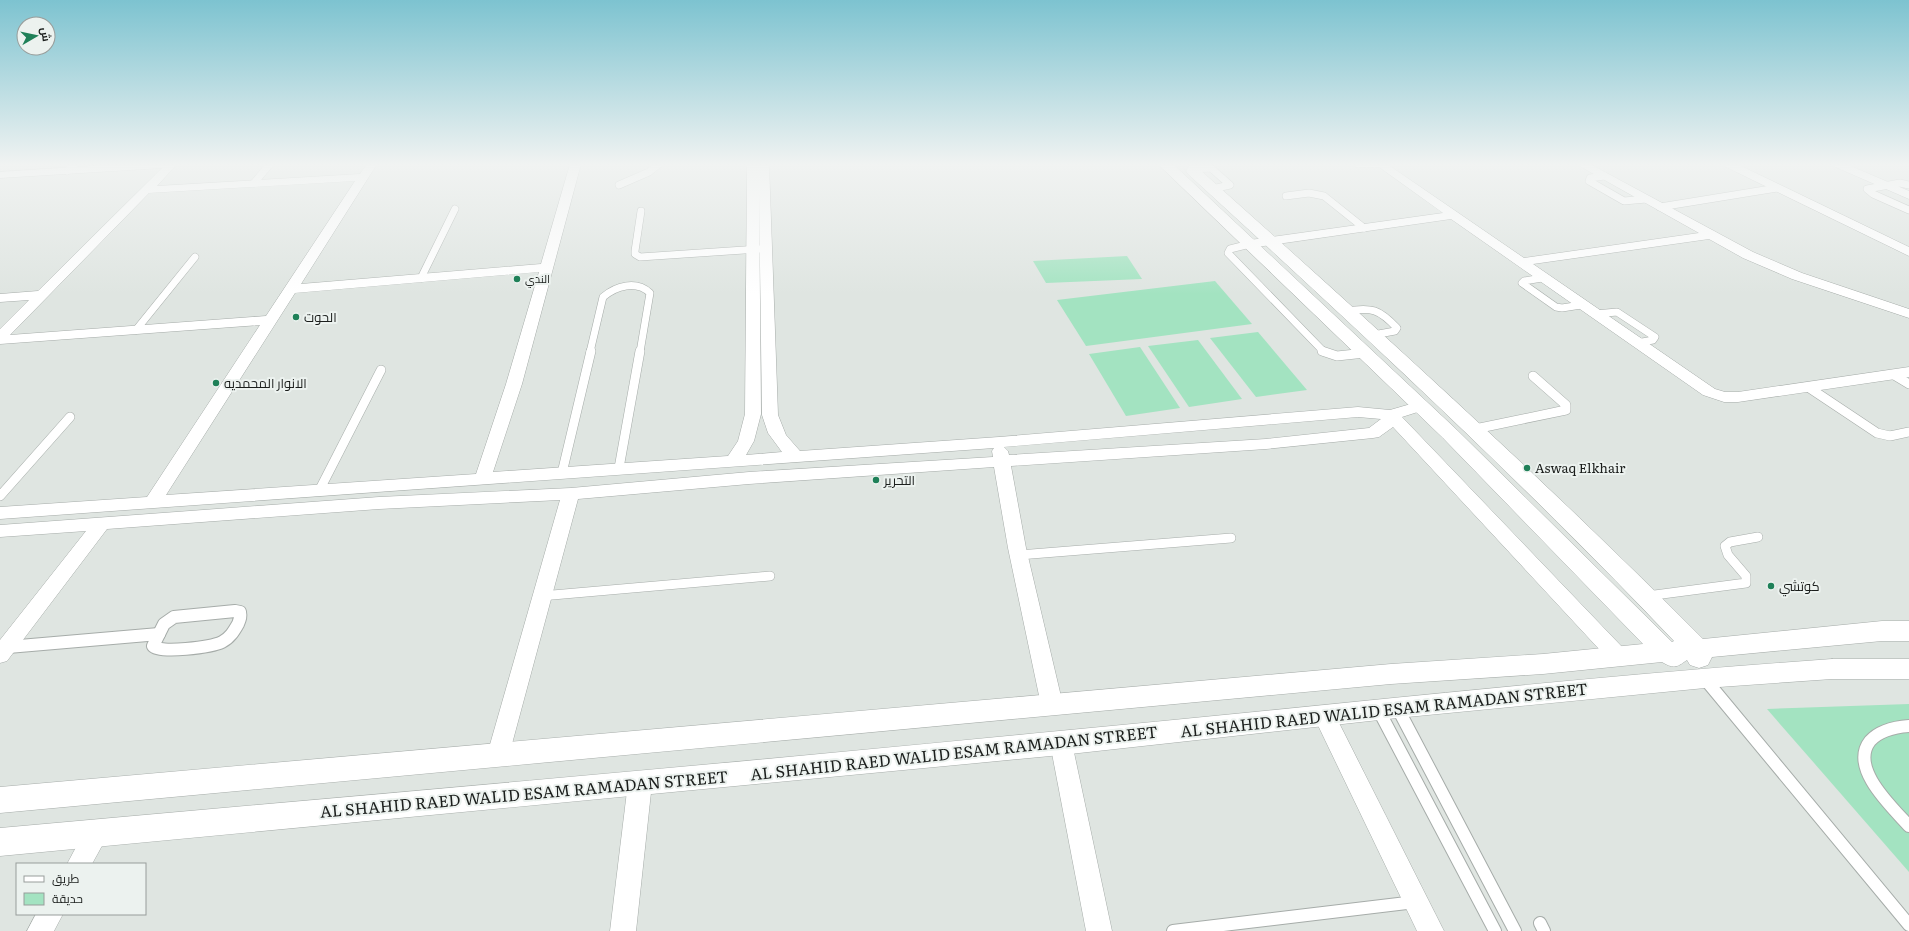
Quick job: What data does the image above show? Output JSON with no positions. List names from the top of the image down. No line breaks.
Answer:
{"streets":{"street":["AL SHAHID RAED WALID ESAM RAMADAN STREET"]},"places":["الندي","الحوت","الانوار المحمديه","Aswaq Elkhair","التحرير","كوتشي"],"legend":["طريق","حديقة"],"north":"right"}
